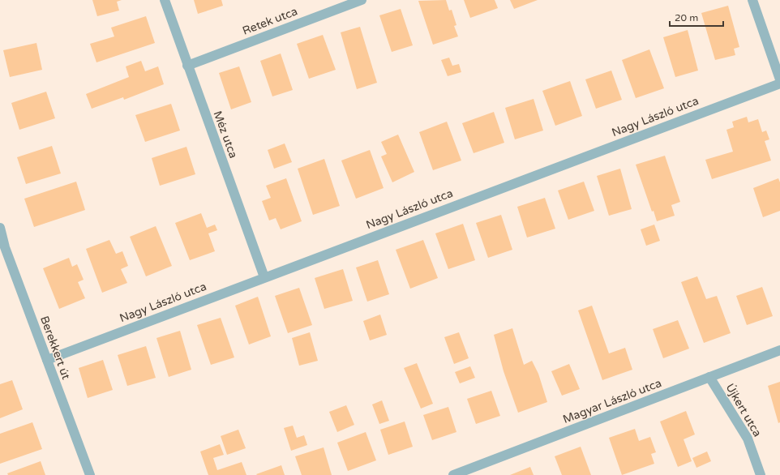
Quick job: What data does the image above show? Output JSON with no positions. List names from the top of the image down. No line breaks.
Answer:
{"streets":{"street":["Retek utca","Nagy László utca","Méz utca","Berekkert út","Magyar László utca","Újkert utca"]},"crossings":[["Retek utca","Méz utca"],["Nagy László utca","Méz utca"],["Nagy László utca","Berekkert út"],["Magyar László utca","Újkert utca"]],"scale_bar":"20 m"}
